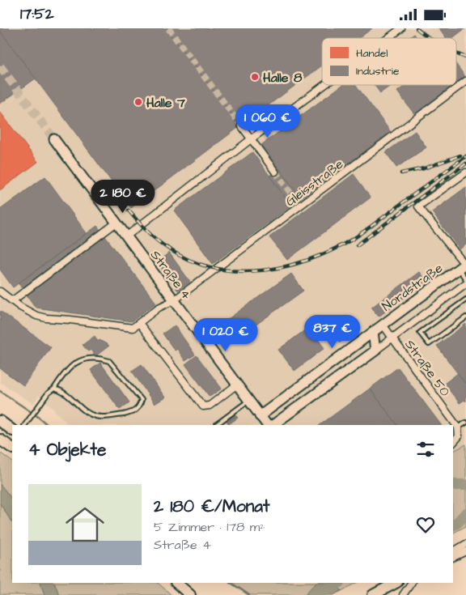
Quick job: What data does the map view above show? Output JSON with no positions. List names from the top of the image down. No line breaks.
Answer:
{"streets":{"street":["Gleisstraße","Straße 4","Nordstraße","Straße 50"]},"crossings":[["Gleisstraße","Straße 4"],["Straße 4","Nordstraße"],["Nordstraße","Straße 50"]],"places":["Halle 8","Halle 7"],"legend":["Handel","Industrie"],"page":{"status":"17:52","price":["1 060 €","2 180 €","837 €","1 020 €"],"heading":"4 Objekte","list":[{"name":"2 180 €/Monat","note":"5 Zimmer · 178 m² · Straße 4"}]}}
